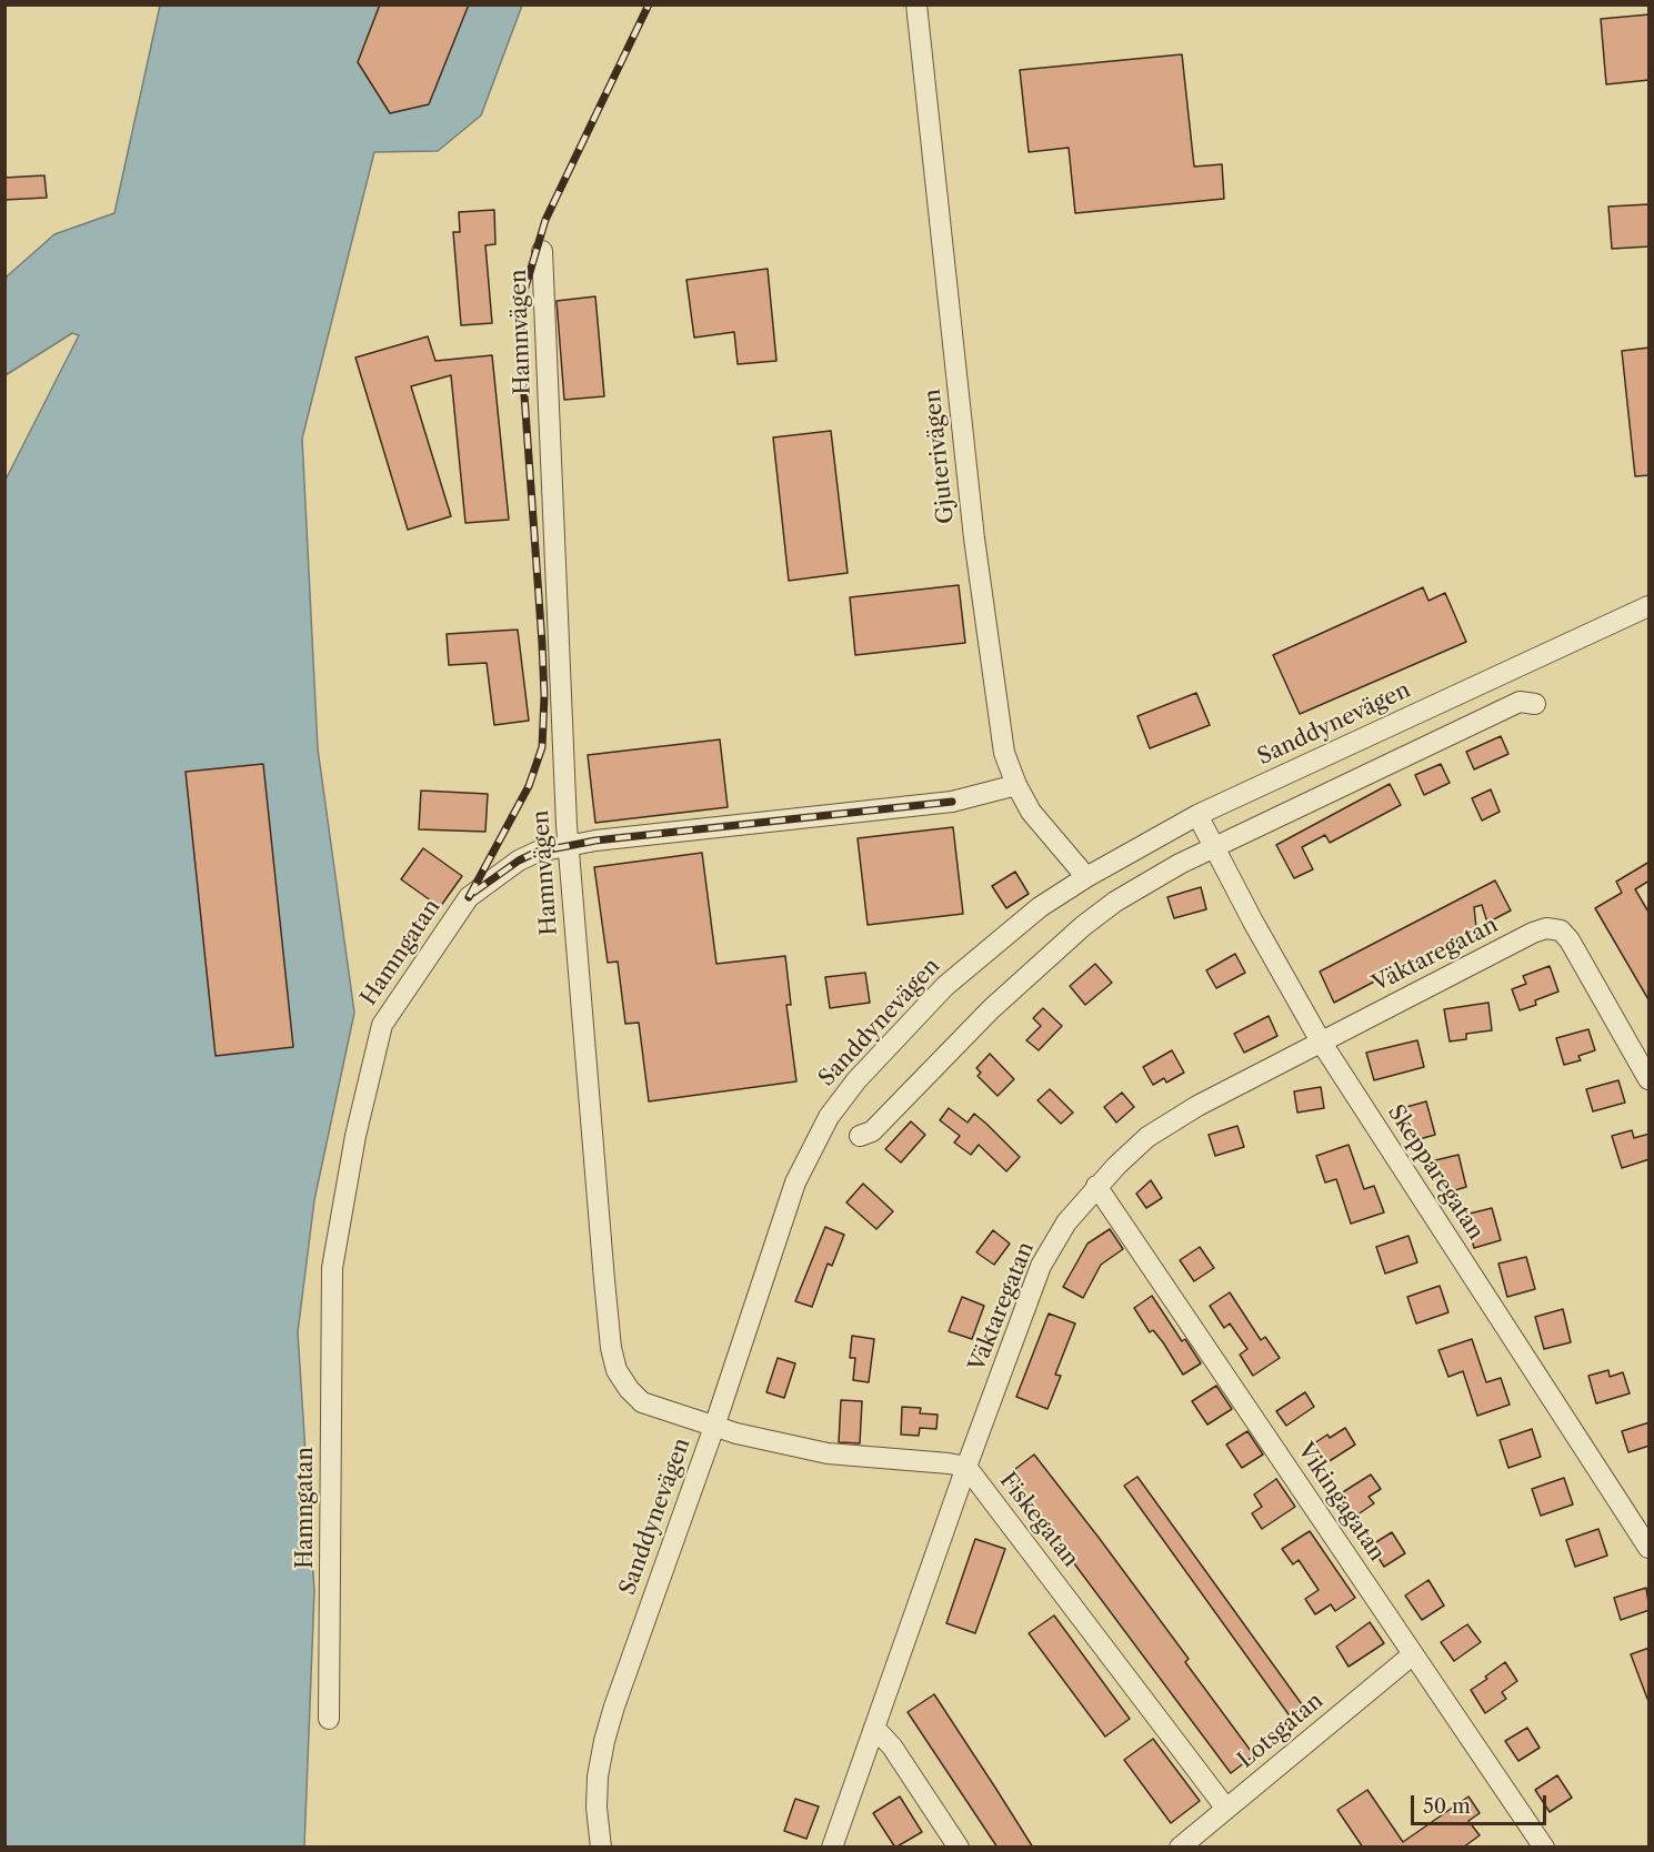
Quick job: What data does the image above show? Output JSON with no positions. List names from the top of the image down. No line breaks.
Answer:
{"streets":{"street":["Hamnvägen","Gjuterivägen","Sanddynevägen","Hamngatan","Väktaregatan","Skepparegatan","Vikingagatan","Fiskegatan","Lotsgatan"]},"crossings":[["Hamnvägen","Sanddynevägen"],["Hamnvägen","Hamngatan"],["Hamnvägen","Fiskegatan"],["Gjuterivägen","Sanddynevägen"],["Gjuterivägen","Hamngatan"],["Sanddynevägen","Skepparegatan"],["Sanddynevägen","Fiskegatan"],["Väktaregatan","Skepparegatan"],["Väktaregatan","Vikingagatan"],["Väktaregatan","Fiskegatan"],["Vikingagatan","Lotsgatan"],["Fiskegatan","Lotsgatan"]],"scale_bar":"50 m"}
